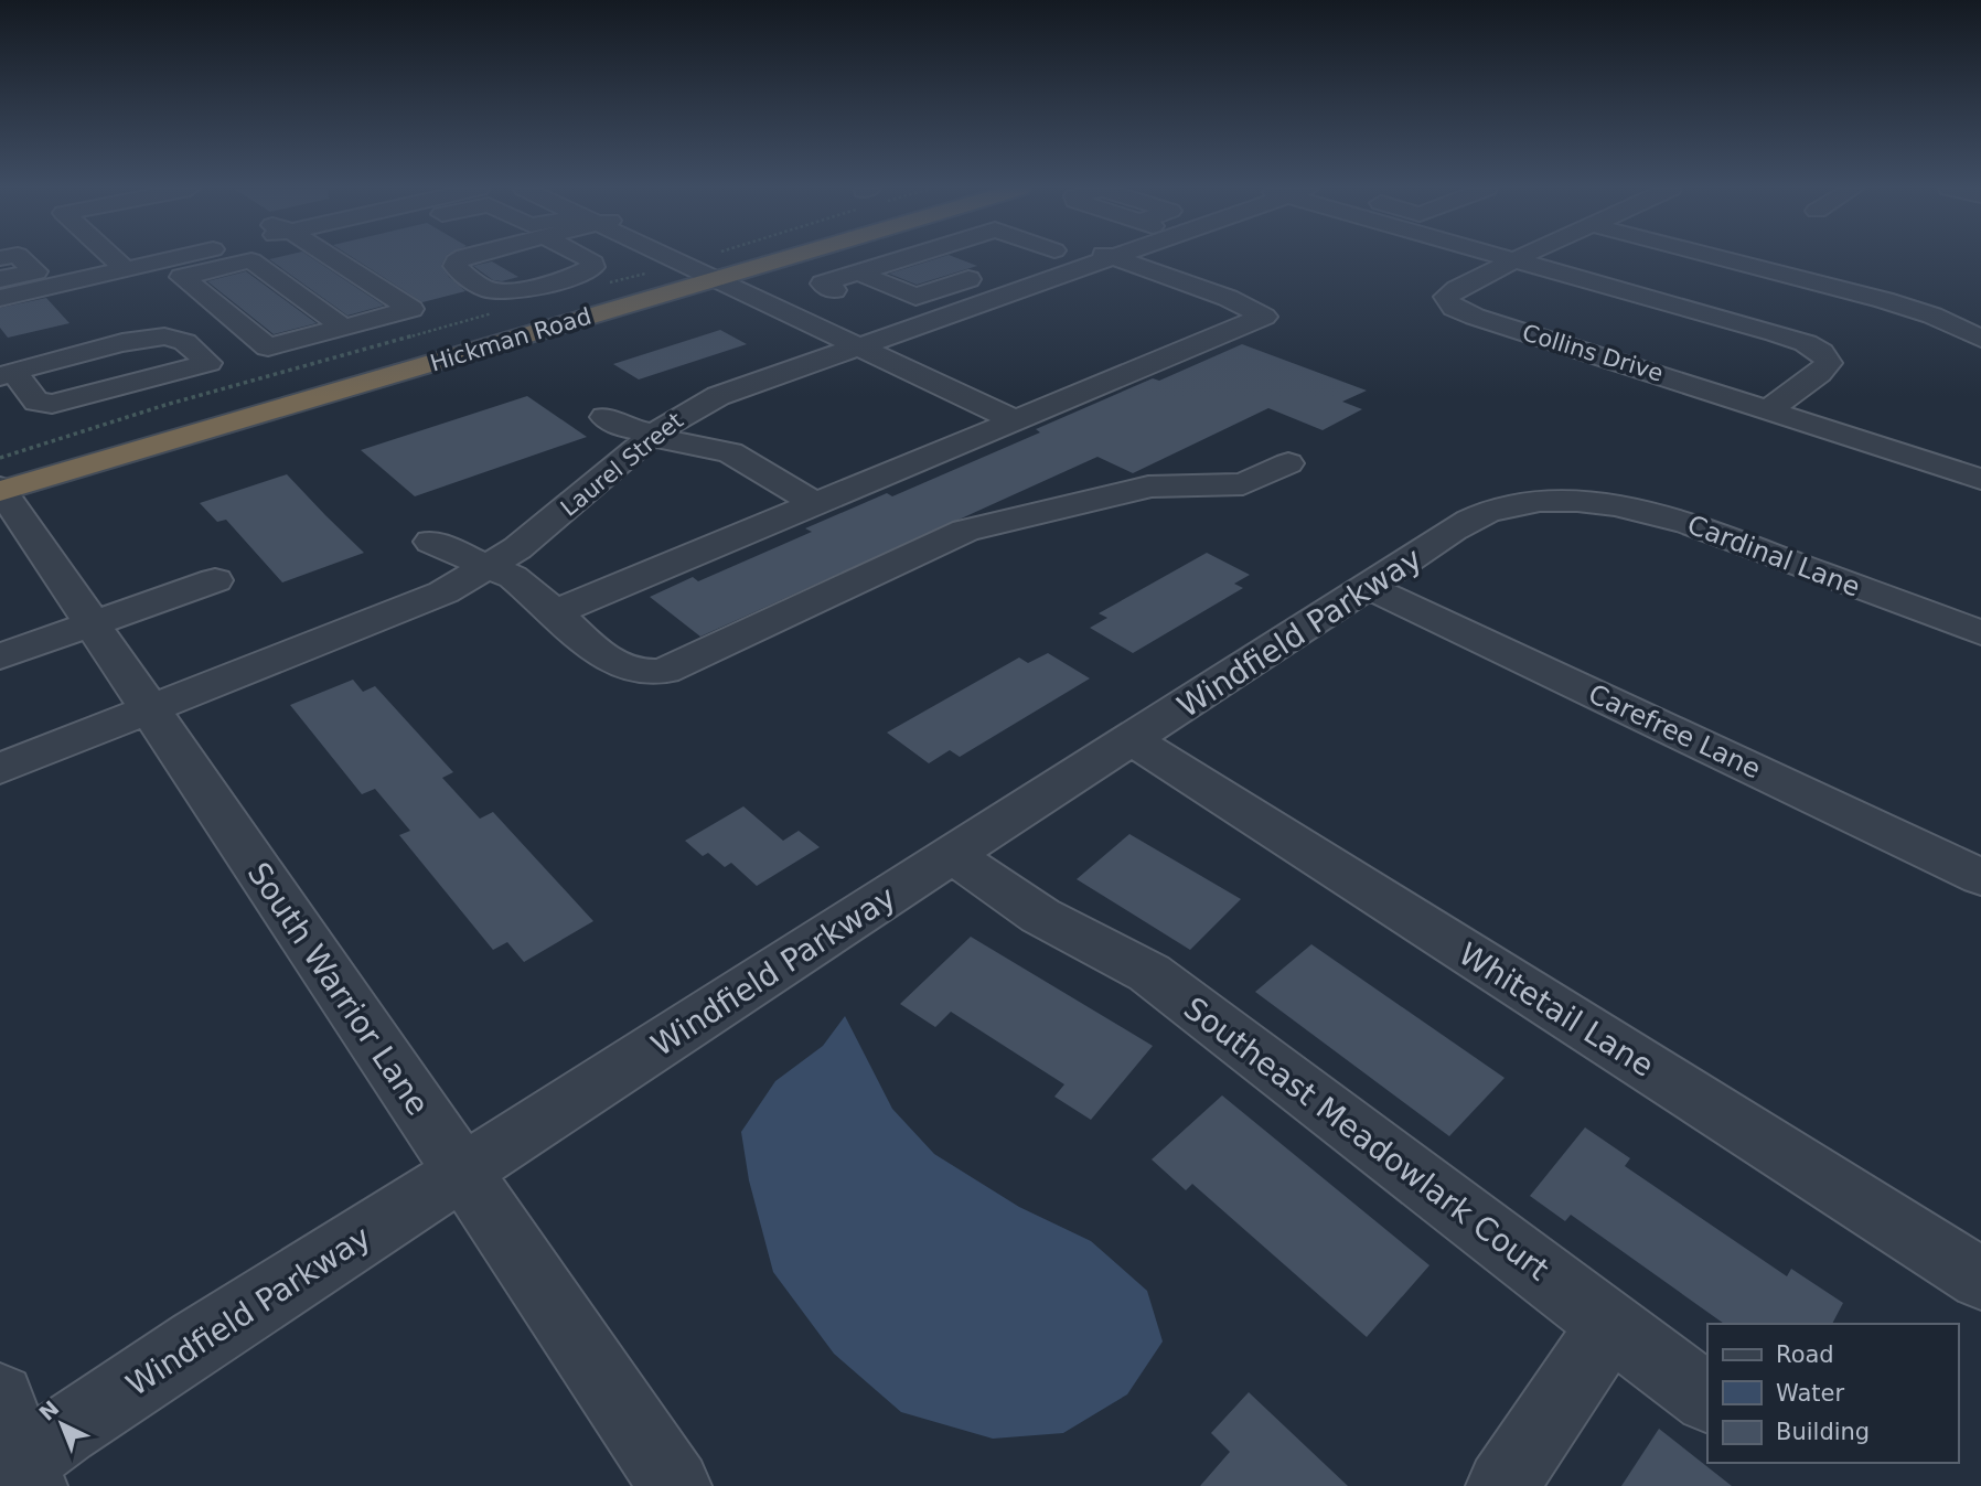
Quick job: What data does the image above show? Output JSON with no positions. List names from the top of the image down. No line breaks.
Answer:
{"streets":{"highway":["Hickman Road"],"street":["Collins Drive","Laurel Street","Cardinal Lane","Windfield Parkway","Carefree Lane","South Warrior Lane","Whitetail Lane","Southeast Meadowlark Court"]},"crossings":[["Hickman Road","South Warrior Lane"],["Laurel Street","South Warrior Lane"],["Cardinal Lane","Windfield Parkway"],["Windfield Parkway","Carefree Lane"],["Windfield Parkway","South Warrior Lane"],["Windfield Parkway","Whitetail Lane"],["Windfield Parkway","Southeast Meadowlark Court"]],"legend":["Road","Water","Building"],"north":"top left"}
